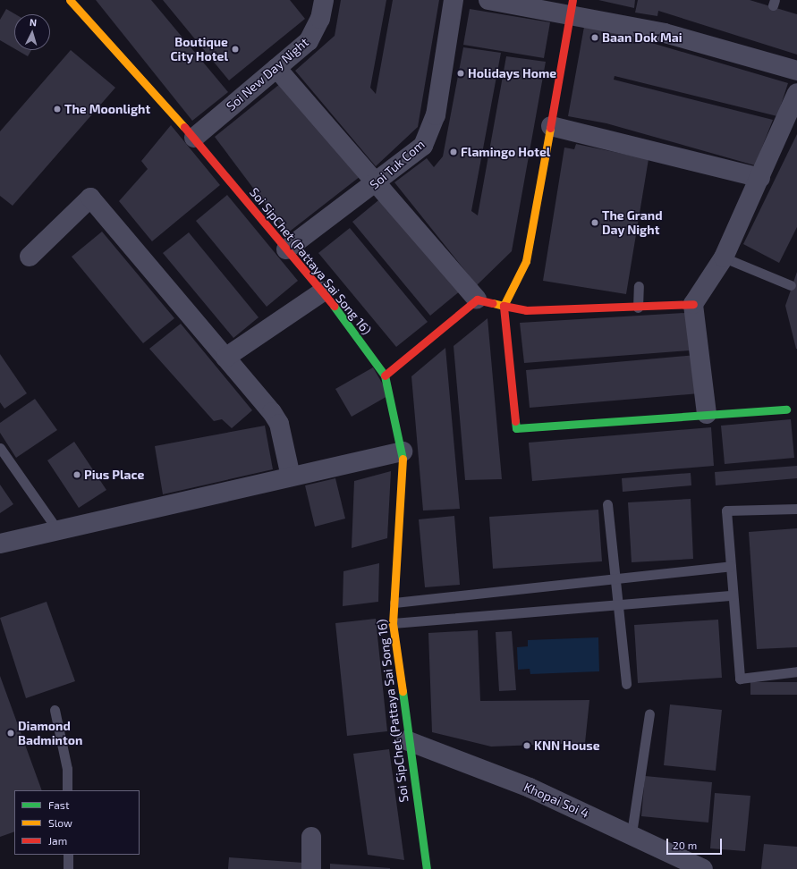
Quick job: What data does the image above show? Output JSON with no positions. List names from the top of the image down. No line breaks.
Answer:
{"streets":{"street":["Soi New Day Night","Soi Tuk Com","Soi SipChet (Pattaya Sai Song 16)","Khopai Soi 4"]},"crossings":[["Soi New Day Night","Soi SipChet (Pattaya Sai Song 16)"],["Soi Tuk Com","Soi SipChet (Pattaya Sai Song 16)"],["Soi SipChet (Pattaya Sai Song 16)","Khopai Soi 4"]],"places":["Baan Dok Mai","Boutique City Hotel","Holidays Home","The Moonlight","Flamingo Hotel","The Grand Day Night","Pius Place","Diamond Badminton","KNN House"],"legend":["Fast","Slow","Jam"],"scale_bar":"20 m","north":"top"}
